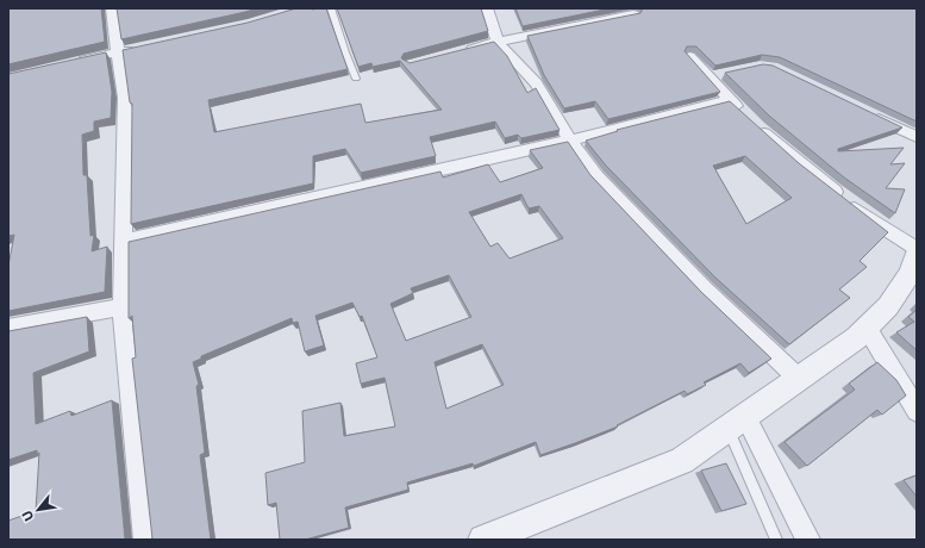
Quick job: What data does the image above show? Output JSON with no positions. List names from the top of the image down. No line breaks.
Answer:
{"north":"bottom left"}
